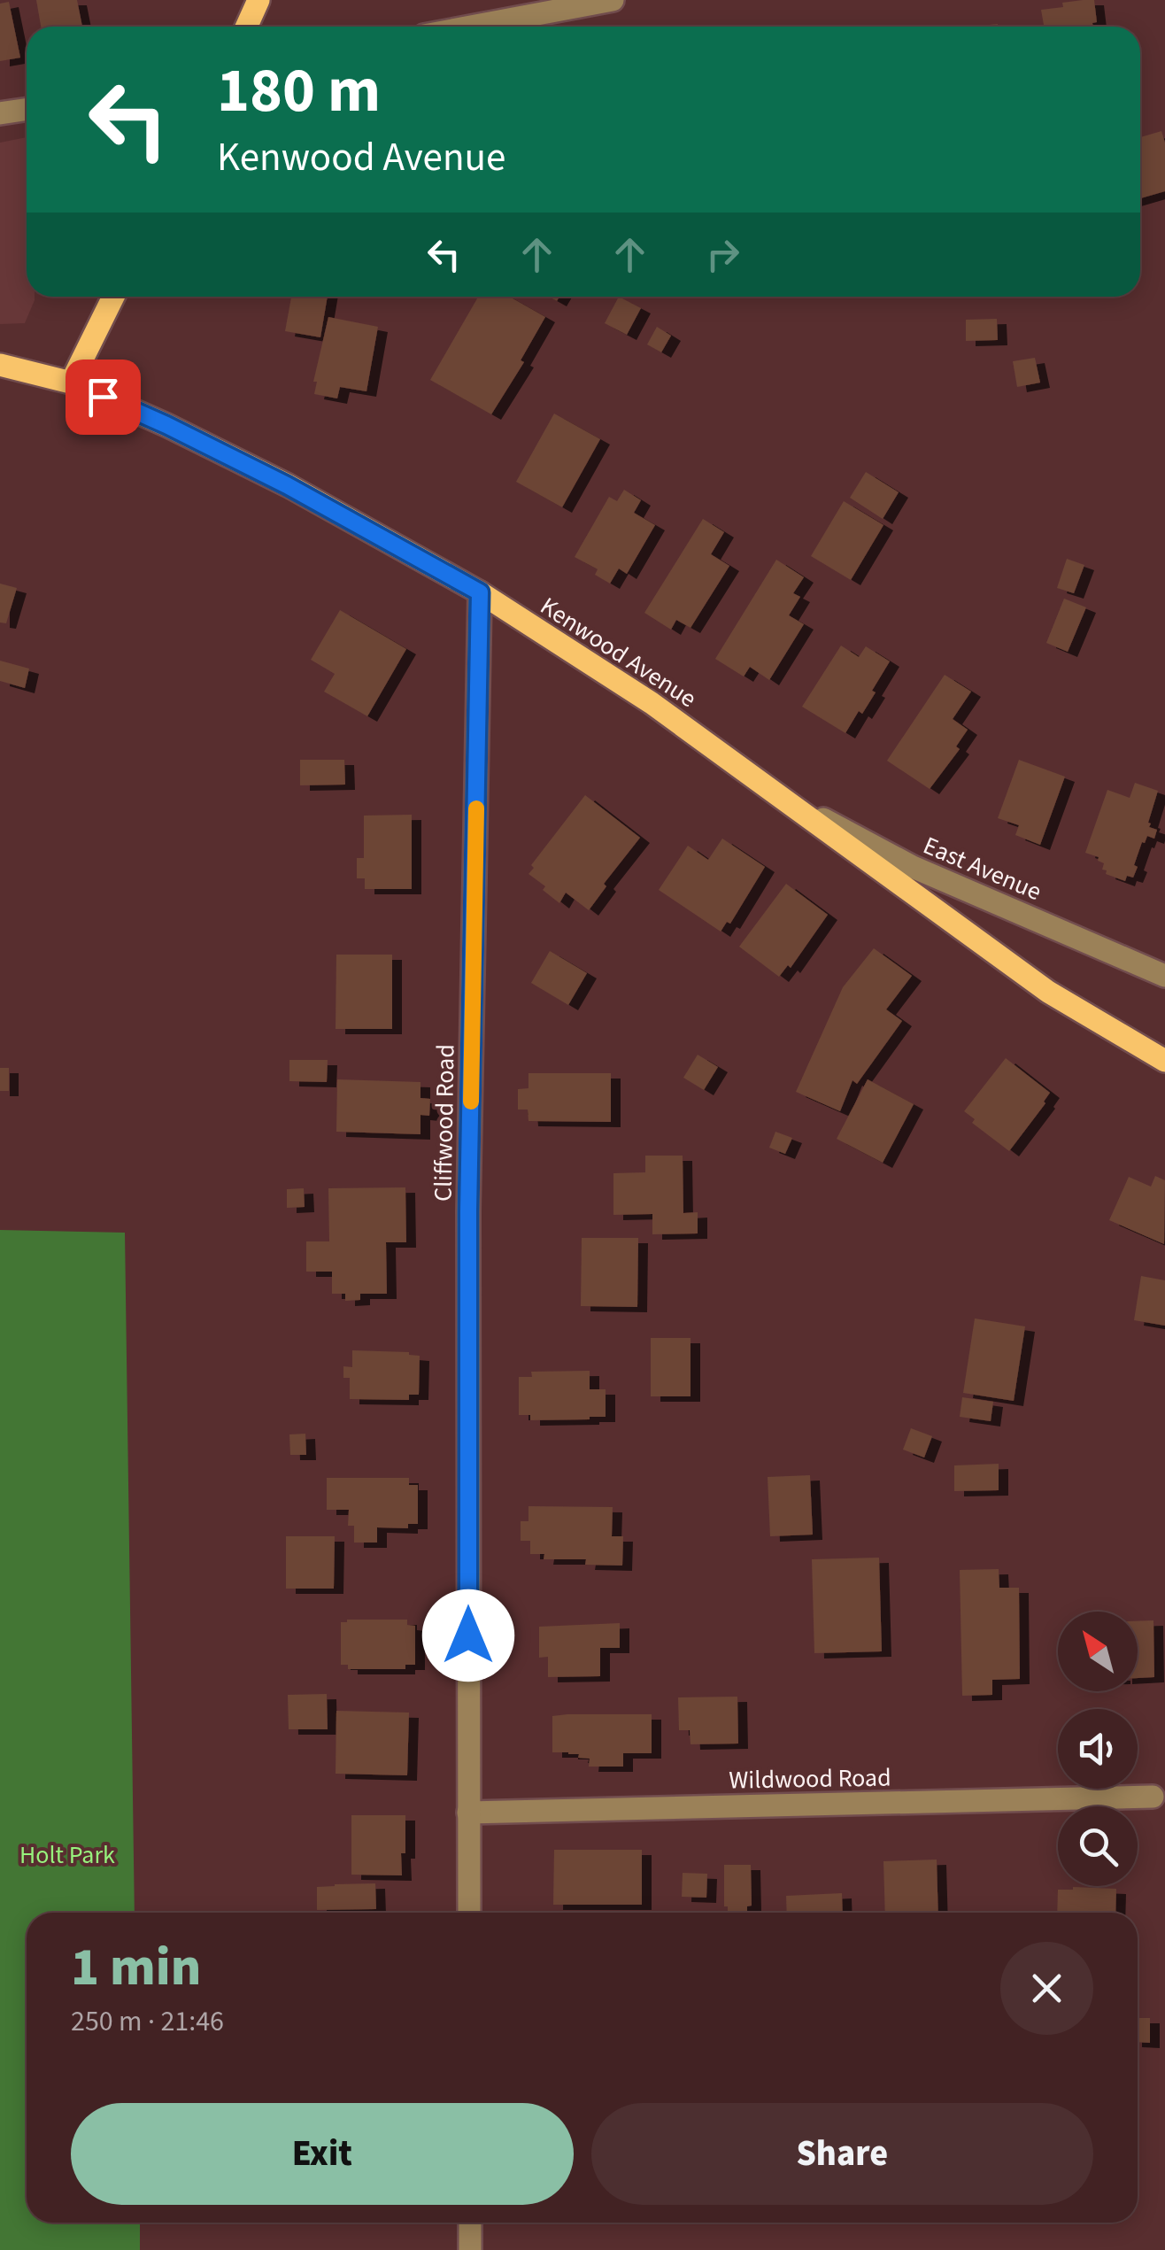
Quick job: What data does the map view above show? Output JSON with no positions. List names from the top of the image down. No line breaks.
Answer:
{"streets":{"main road":["Kenwood Avenue"],"street":["East Avenue","Cliffwood Road","Wildwood Road"]},"crossings":[["Kenwood Avenue","East Avenue"],["Kenwood Avenue","Cliffwood Road"],["Cliffwood Road","Wildwood Road"]],"parks":["Holt Park"],"north":"top left","page":{"turn":["180 m","Kenwood Avenue"],"heading":["1 min","250 m · 21:46"],"buttons":["Exit","Share"]}}
